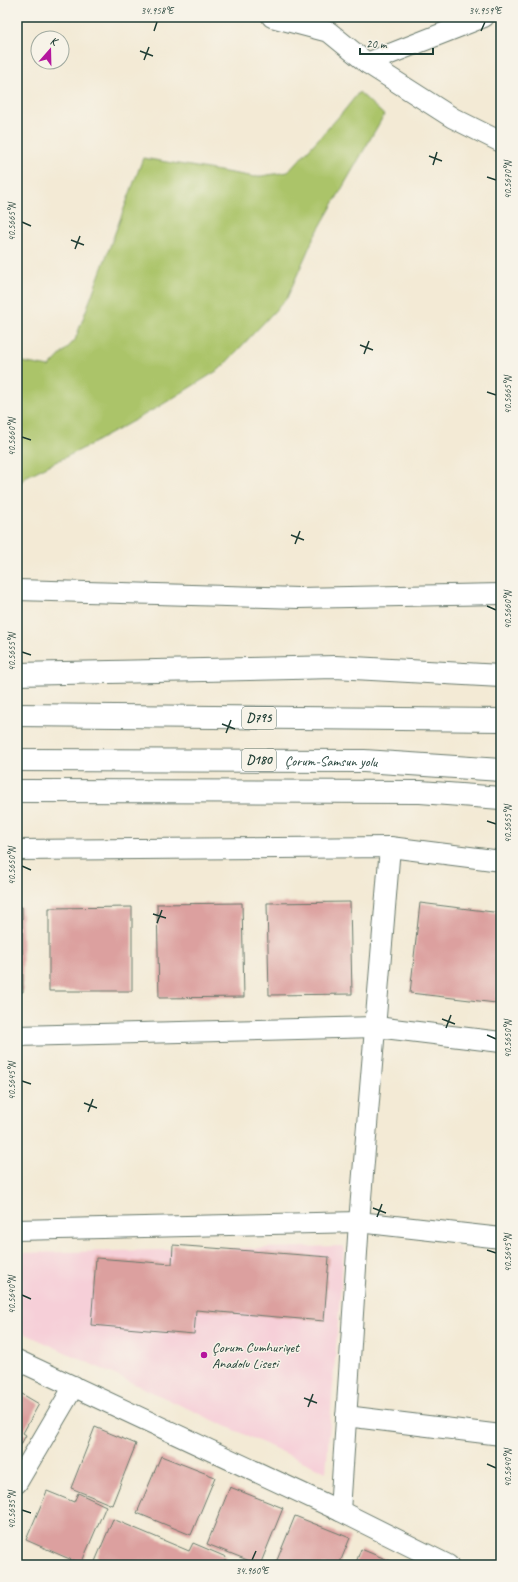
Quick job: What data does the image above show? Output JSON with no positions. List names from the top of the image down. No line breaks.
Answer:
{"streets":{"highway":["D795","D180","Çorum-Samsun yolu"]},"places":["Çorum Cumhuriyet Anadolu Lisesi"],"scale_bar":"20 m","north":"top","coordinates":["34.958°E","34.959°E","40.5670°N","40.5665°N","40.5660°N","40.5655°N","40.5650°N","40.5645°N","40.5640°N","40.5635°N","34.960°E"]}
